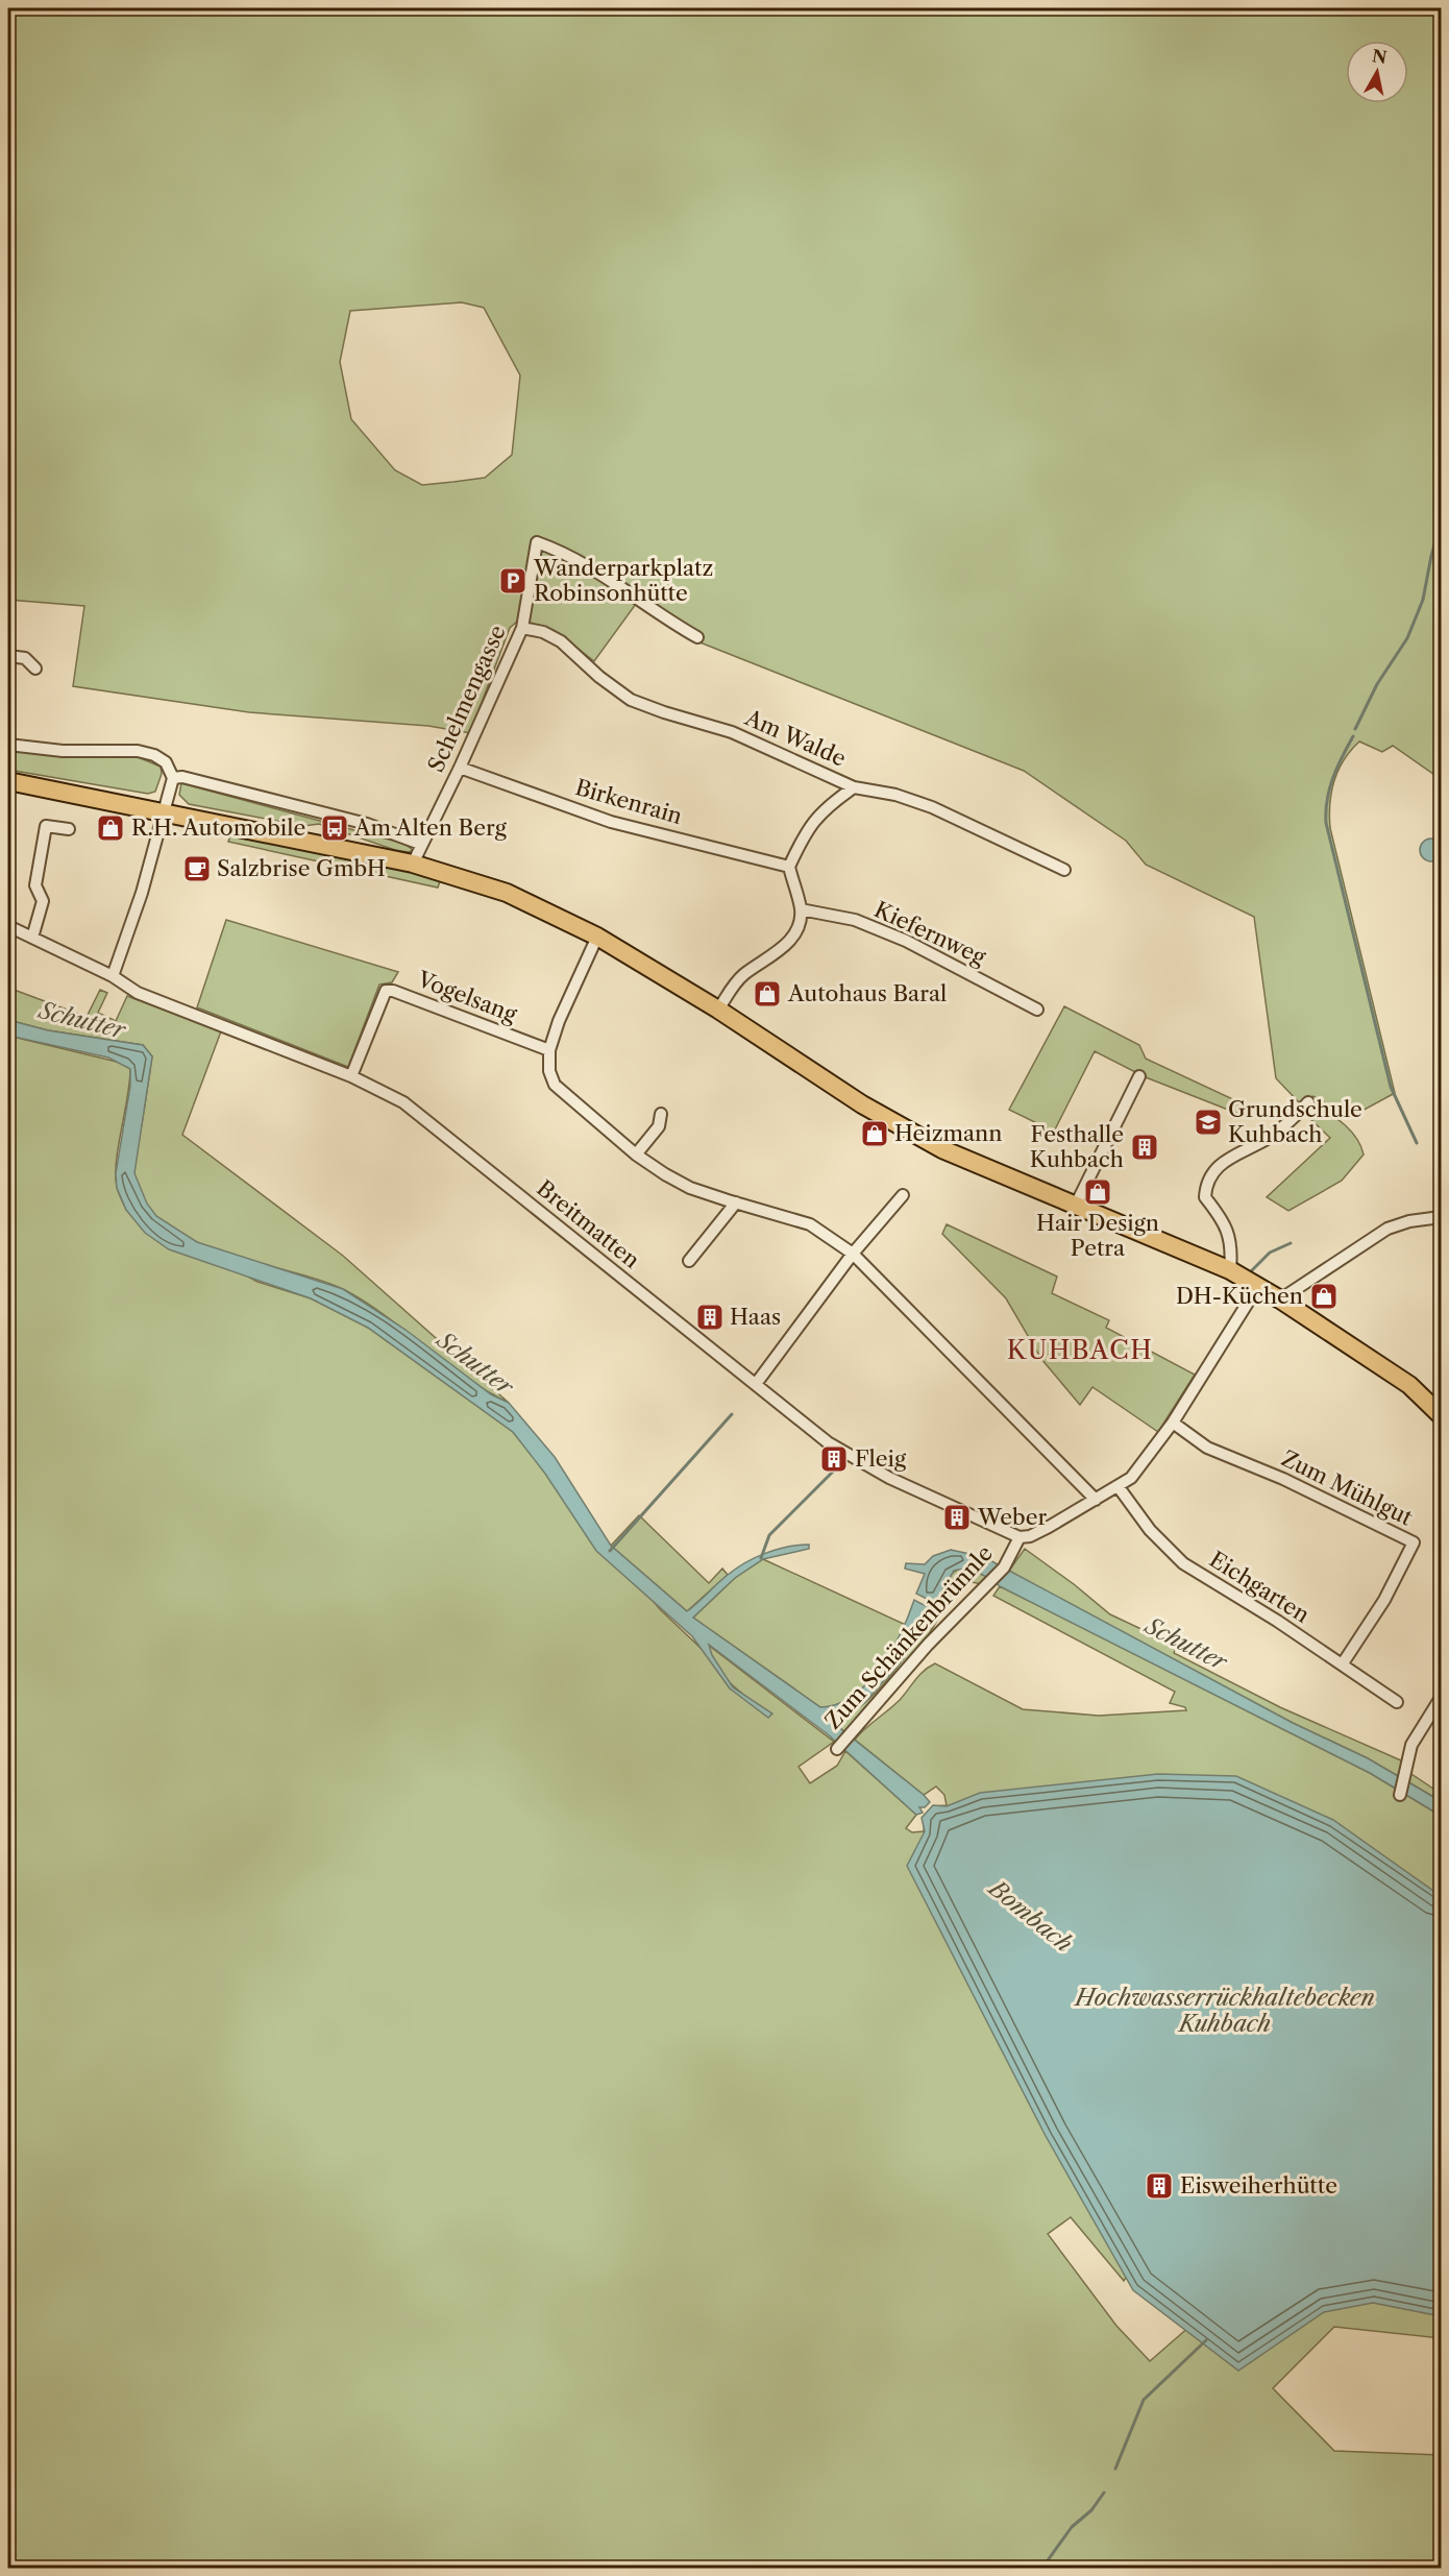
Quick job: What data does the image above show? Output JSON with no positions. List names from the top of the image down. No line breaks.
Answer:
{"streets":{"street":["Schelmengasse","Am Walde","Birkenrain","Kiefernweg","Vogelsang","Breitmatten","Zum Mühlgut","Eichgarten","Zum Schänkenbrünnle"]},"crossings":[["Schelmengasse","Am Walde"],["Schelmengasse","Birkenrain"],["Vogelsang","Breitmatten"],["Breitmatten","Zum Schänkenbrünnle"],["Zum Mühlgut","Eichgarten"],["Zum Mühlgut","Zum Schänkenbrünnle"],["Eichgarten","Zum Schänkenbrünnle"]],"districts":["KUHBACH"],"water":["Schutter","Bombach","Hochwasserrückhaltebecken Kuhbach"],"places":{"parking":["Wanderparkplatz Robinsonhütte"],"shop":["R.H. Automobile","Autohaus Baral","Heizmann","Hair Design Petra","DH-Küchen"],"bus stop":["Am Alten Berg"],"cafe":["Salzbrise GmbH"],"school or university":["Grundschule Kuhbach"],"building":["Festhalle Kuhbach","Haas","Fleig","Weber","Eisweiherhütte"]},"north":"top"}
